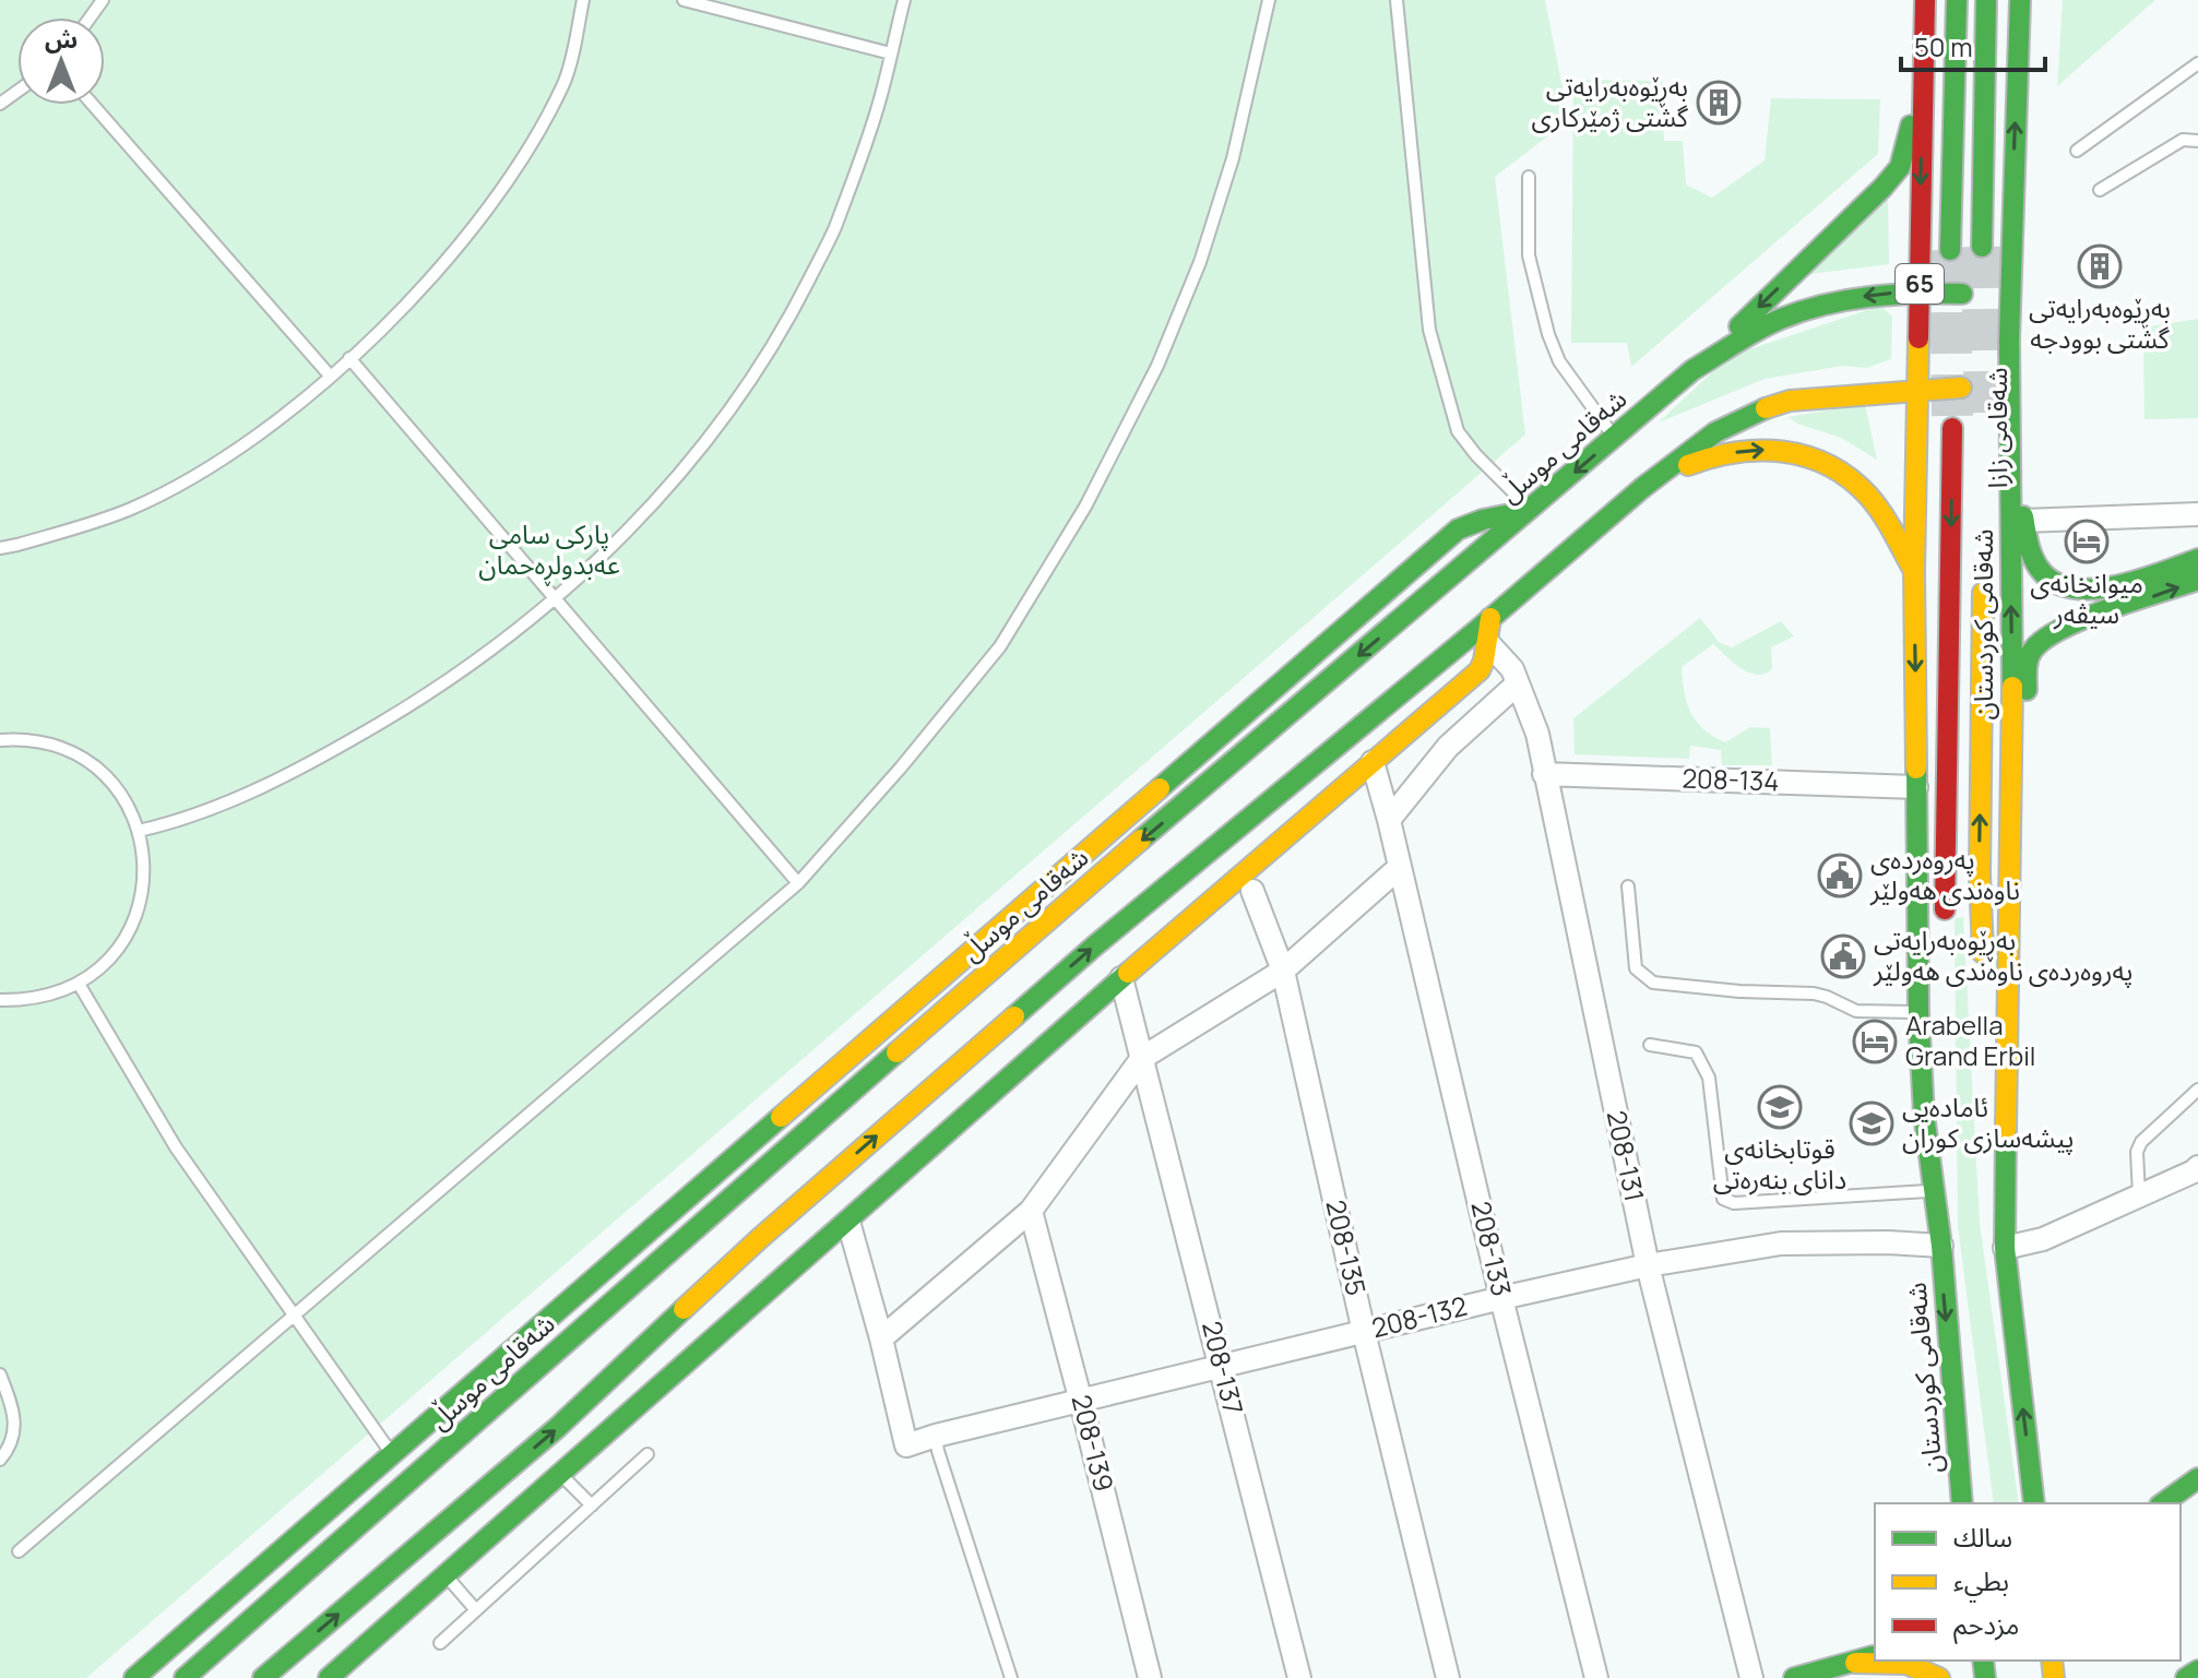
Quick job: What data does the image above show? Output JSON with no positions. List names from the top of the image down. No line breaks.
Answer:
{"streets":{"main road":["65","شەقامی زازا","شەقامی موسڵ","شەقامی کوردستان"],"street":["208-134","208-131","208-135","208-133","208-132","208-137","208-139"]},"crossings":[["شەقامی زازا","شەقامی کوردستان"],["شەقامی موسڵ","شەقامی کوردستان"],["شەقامی کوردستان","208-134"],["شەقامی کوردستان","208-132"],["208-134","208-131"],["208-131","208-132"],["208-135","208-132"],["208-133","208-132"],["208-132","208-137"],["208-132","208-139"]],"parks":["پارکی سامی عەبدولڕەحمان"],"places":{"building":["بەڕێوەبەرایەتی گشتی ژمێركاری","بەڕێوەبەرایەتی گشتی بوودجە"],"hotel":["میوانخانەی سیڤەر","Arabella Grand Erbil"],"public building":["پەروەردەی ناوەندی هەولێر","بەڕێوەبەرایەتی پەروەردەی ناوەندی هەولێر"],"school or university":["قوتابخانەی دانای بنەرەتی","ئامادەیی پیشەسازی کوران"]},"legend":["سالك","بطيء","مزدحم"],"scale_bar":"50 m","north":"top"}
